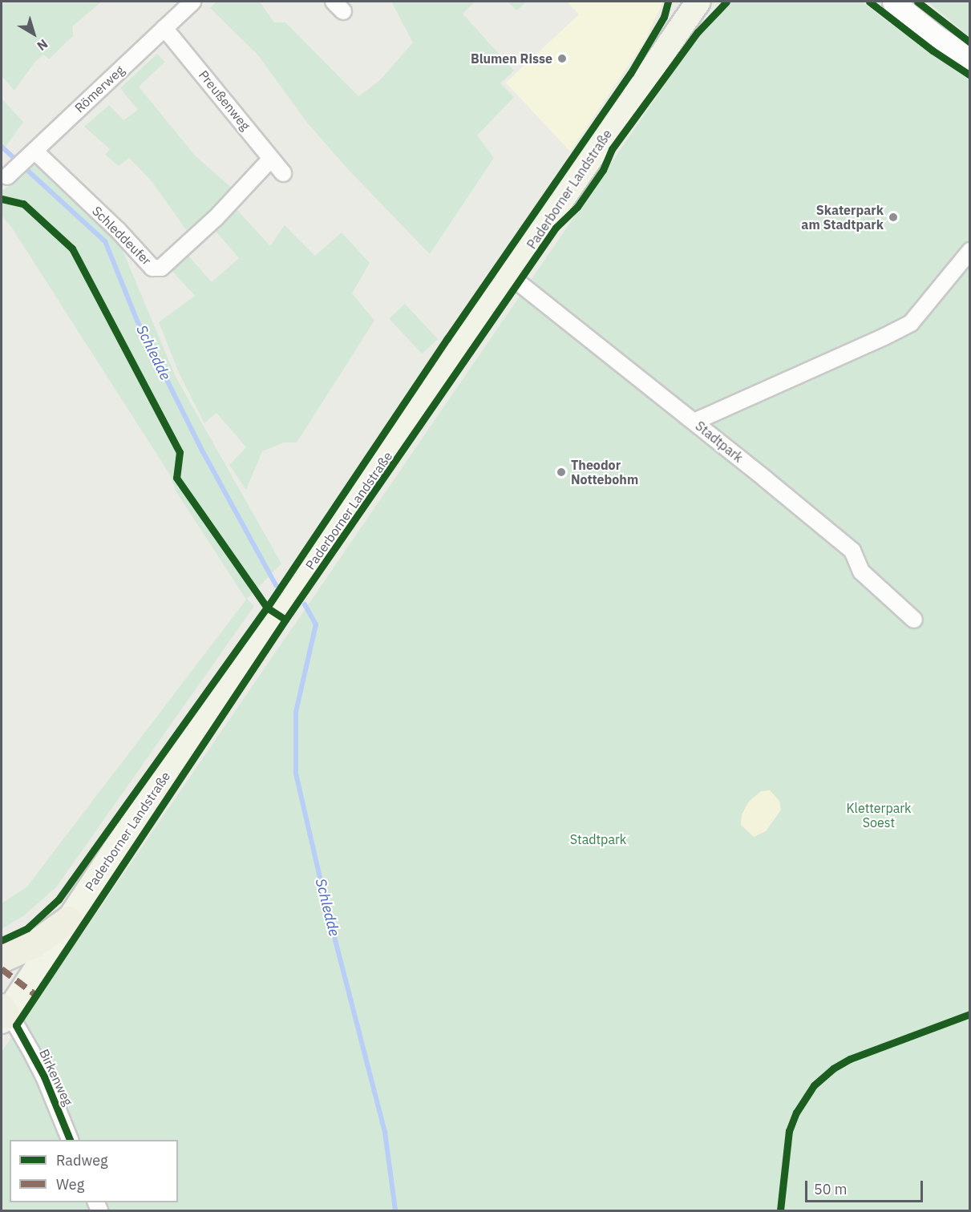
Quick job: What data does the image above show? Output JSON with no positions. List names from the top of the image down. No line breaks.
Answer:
{"streets":{"main road":["Paderborner Landstraße"],"street":["Römerweg","Preußenweg","Schleddeufer","Stadtpark","Birkenweg"]},"crossings":[["Römerweg","Preußenweg"],["Römerweg","Schleddeufer"],["Preußenweg","Schleddeufer"],["Paderborner Landstraße","Stadtpark"],["Paderborner Landstraße","Birkenweg"]],"water":["Schledde"],"parks":["Kletterpark Soest","Stadtpark"],"places":["Blumen Risse","Skaterpark am Stadtpark","Theodor Nottebohm"],"legend":["Radweg","Weg"],"scale_bar":"50 m","north":"bottom right"}
